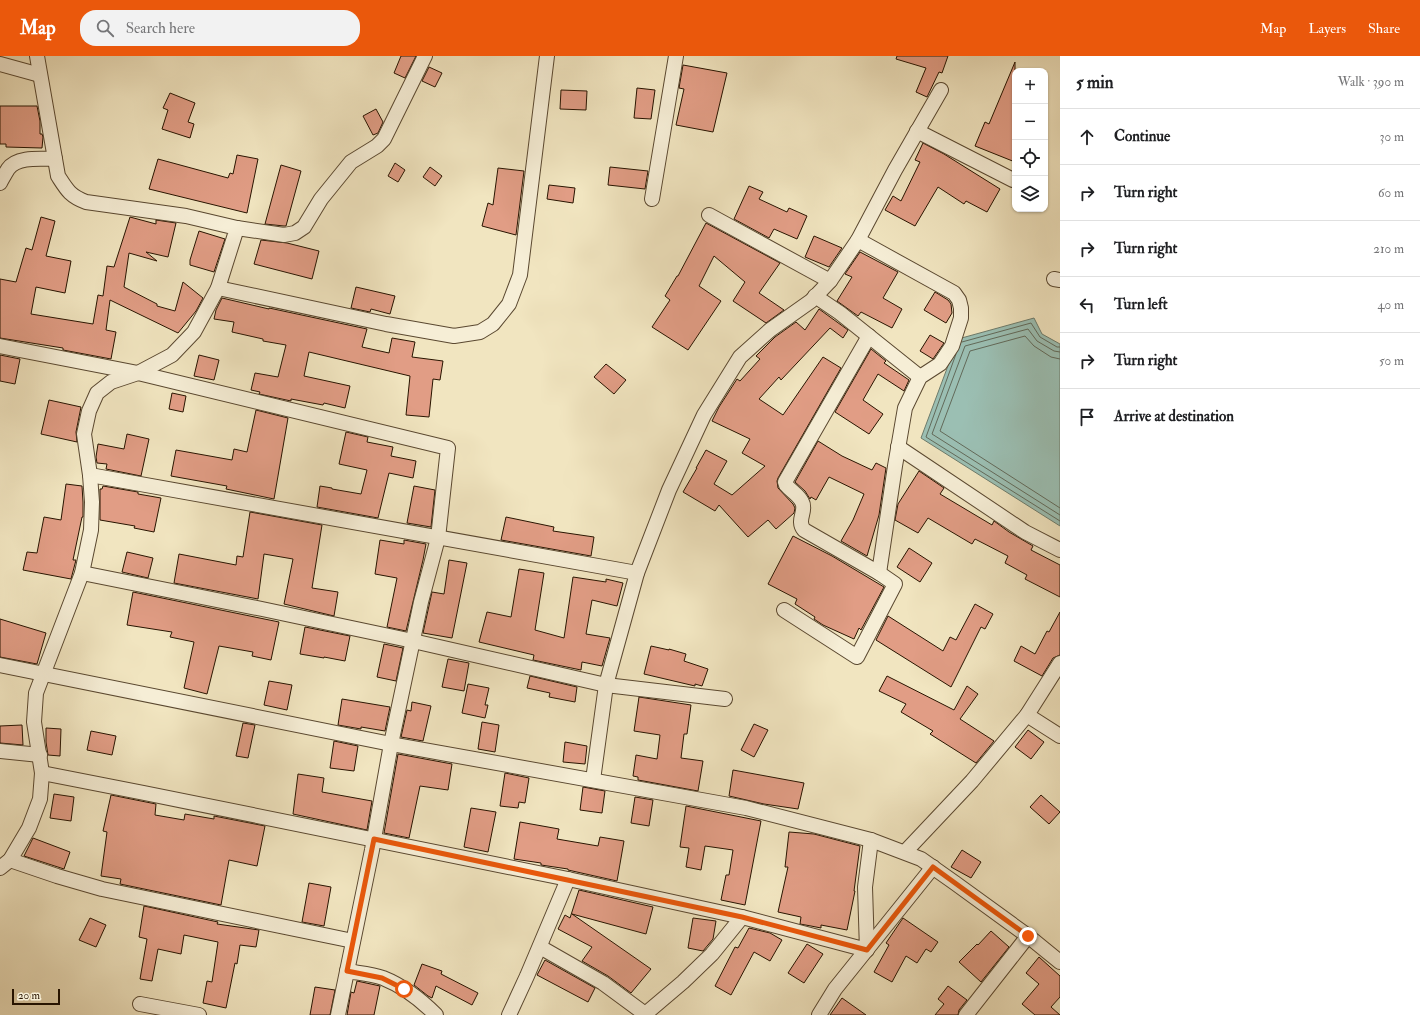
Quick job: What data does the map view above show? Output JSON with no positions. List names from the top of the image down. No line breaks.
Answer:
{"scale_bar":"20 m","page":{"header":"Map","search":"Search here","nav":["Map","Layers","Share"],"heading":["5 min","Walk · 390 m"],"map_buttons":["+","−"],"list":[["Continue","30 m"],["Turn right","60 m"],["Turn right","210 m"],["Turn left","40 m"],["Turn right","50 m"],"Arrive at destination"],"scale":"20 m"}}
